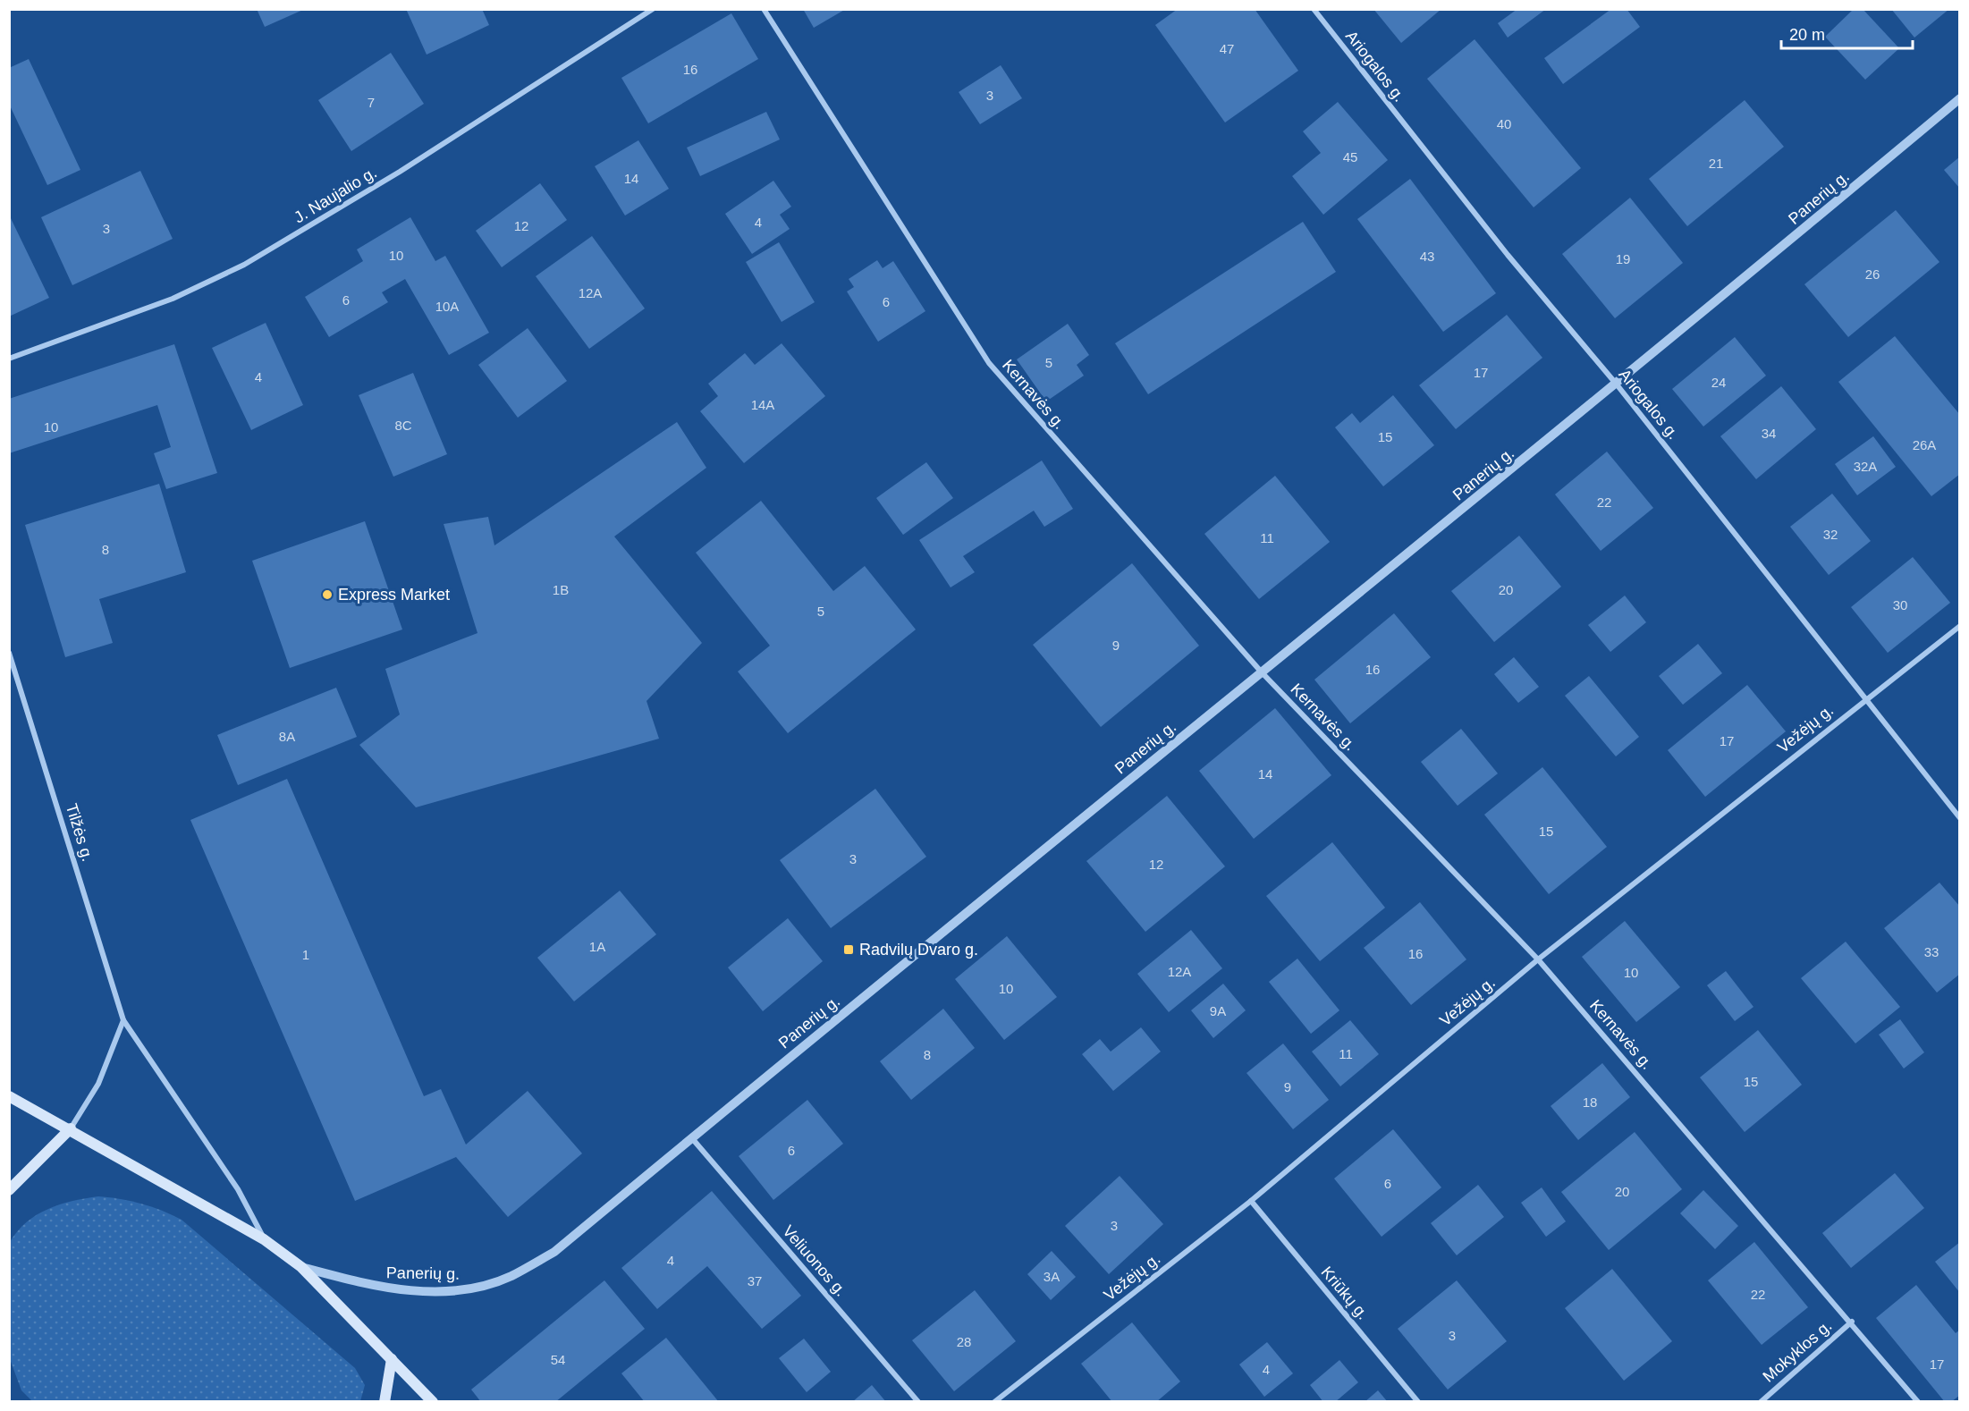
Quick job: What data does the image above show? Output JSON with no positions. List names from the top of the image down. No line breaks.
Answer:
{"streets":{"street":["Ariogalos g.","J. Naujalio g.","Panerių g.","Kernavės g.","Vežėjų g.","Tilžės g.","Veliuonos g.","Kriūkų g.","Mokyklos g."]},"crossings":[["Ariogalos g.","Panerių g."],["Ariogalos g.","Vežėjų g."],["Panerių g.","Kernavės g."],["Panerių g.","Veliuonos g."],["Kernavės g.","Vežėjų g."],["Kernavės g.","Mokyklos g."],["Vežėjų g.","Kriūkų g."]],"places":{"other":["Express Market"],"transit":["Radvilų Dvaro g."]},"house_numbers":["47","16","3","7","40","45","21","14","4","12","3","10","43","19","26","12A","6","6","10A","5","17","4","24","14A","8C","10","34","15","26A","32A","22","32","11","8","1B","20","30","5","9","16","8A","17","14","15","3","12","1A","33","16","1","12A","10","10","9A","11","8","15","9","18","6","6","20","3","4","3A","37","22","3","28","54","17","4"],"scale_bar":"20 m"}
